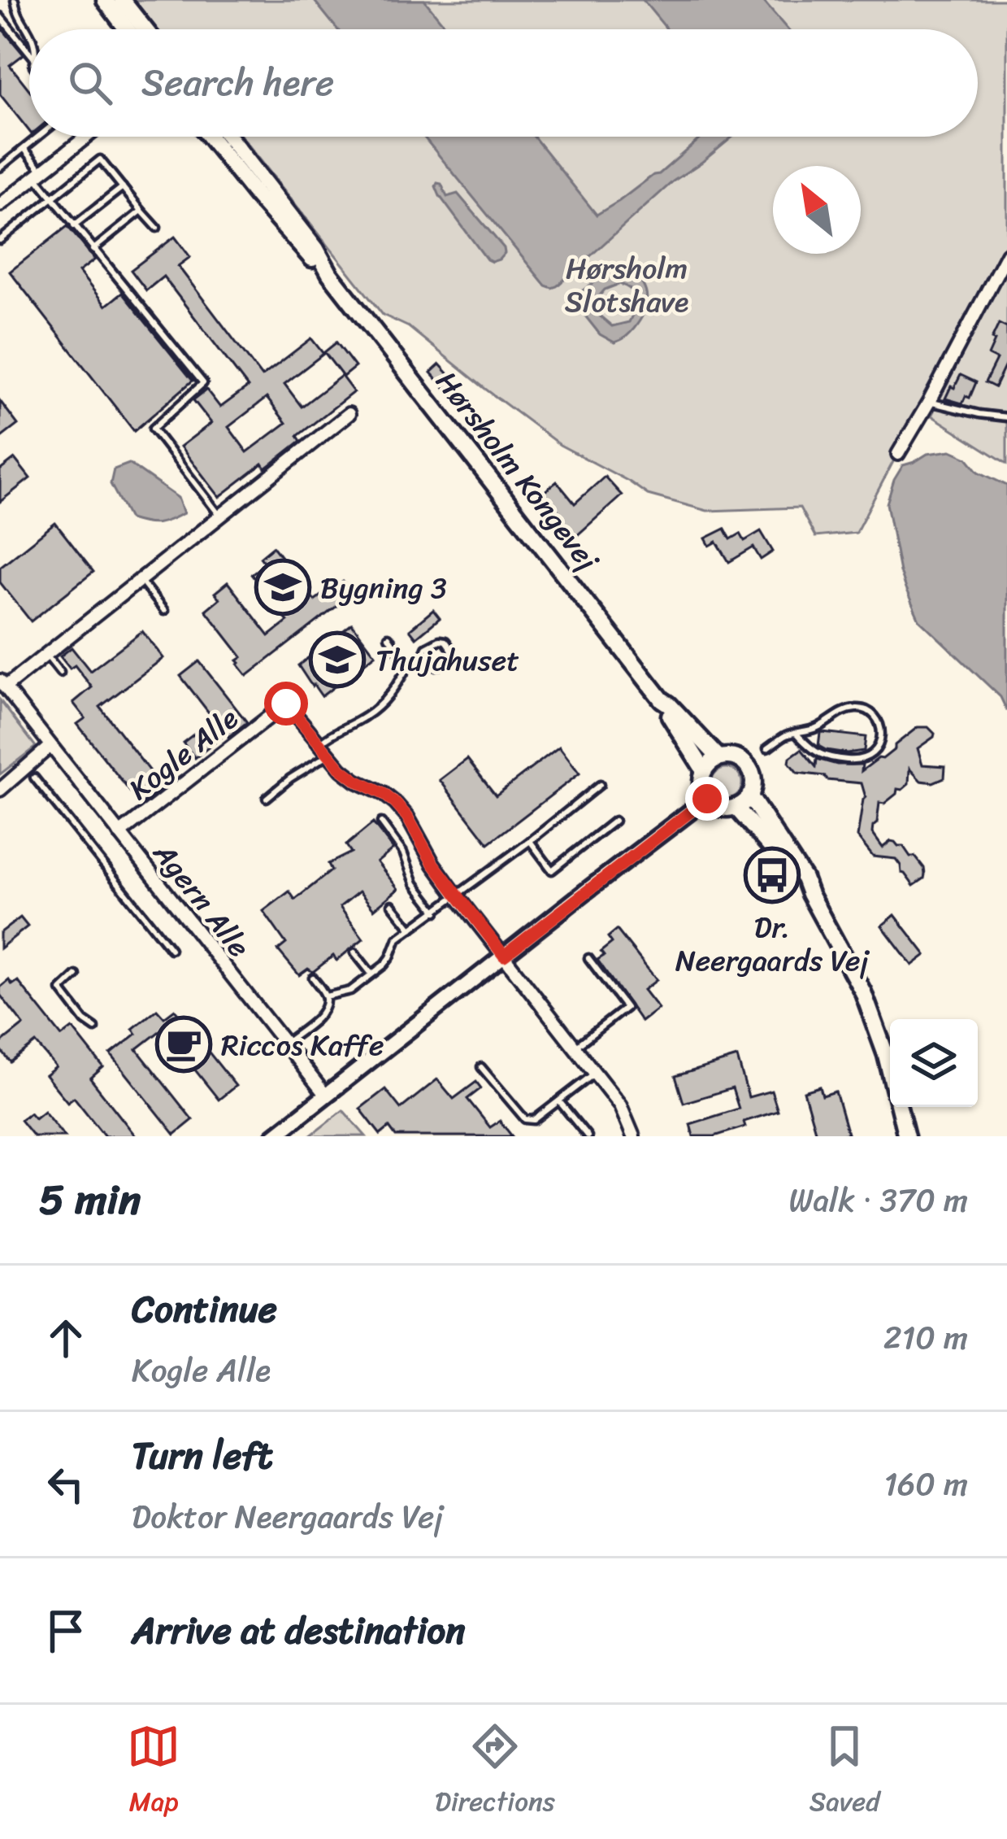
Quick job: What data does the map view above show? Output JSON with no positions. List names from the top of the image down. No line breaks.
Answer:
{"streets":{"main road":["Hørsholm Kongevej"],"street":["Kogle Alle","Agern Alle"]},"crossings":[["Kogle Alle","Agern Alle"]],"parks":["Hørsholm Slotshave"],"places":{"school or university":["Bygning 3","Thujahuset"],"bus stop":["Dr. Neergaards Vej"],"cafe":["Riccos Kaffe"]},"north":"top left","page":{"search":"Search here","heading":["5 min","Walk · 370 m"],"list":[["Continue","Kogle Alle","210 m"],["Turn left","Doktor Neergaards Vej","160 m"],"Arrive at destination"],"nav":["Map","Directions","Saved"]}}
